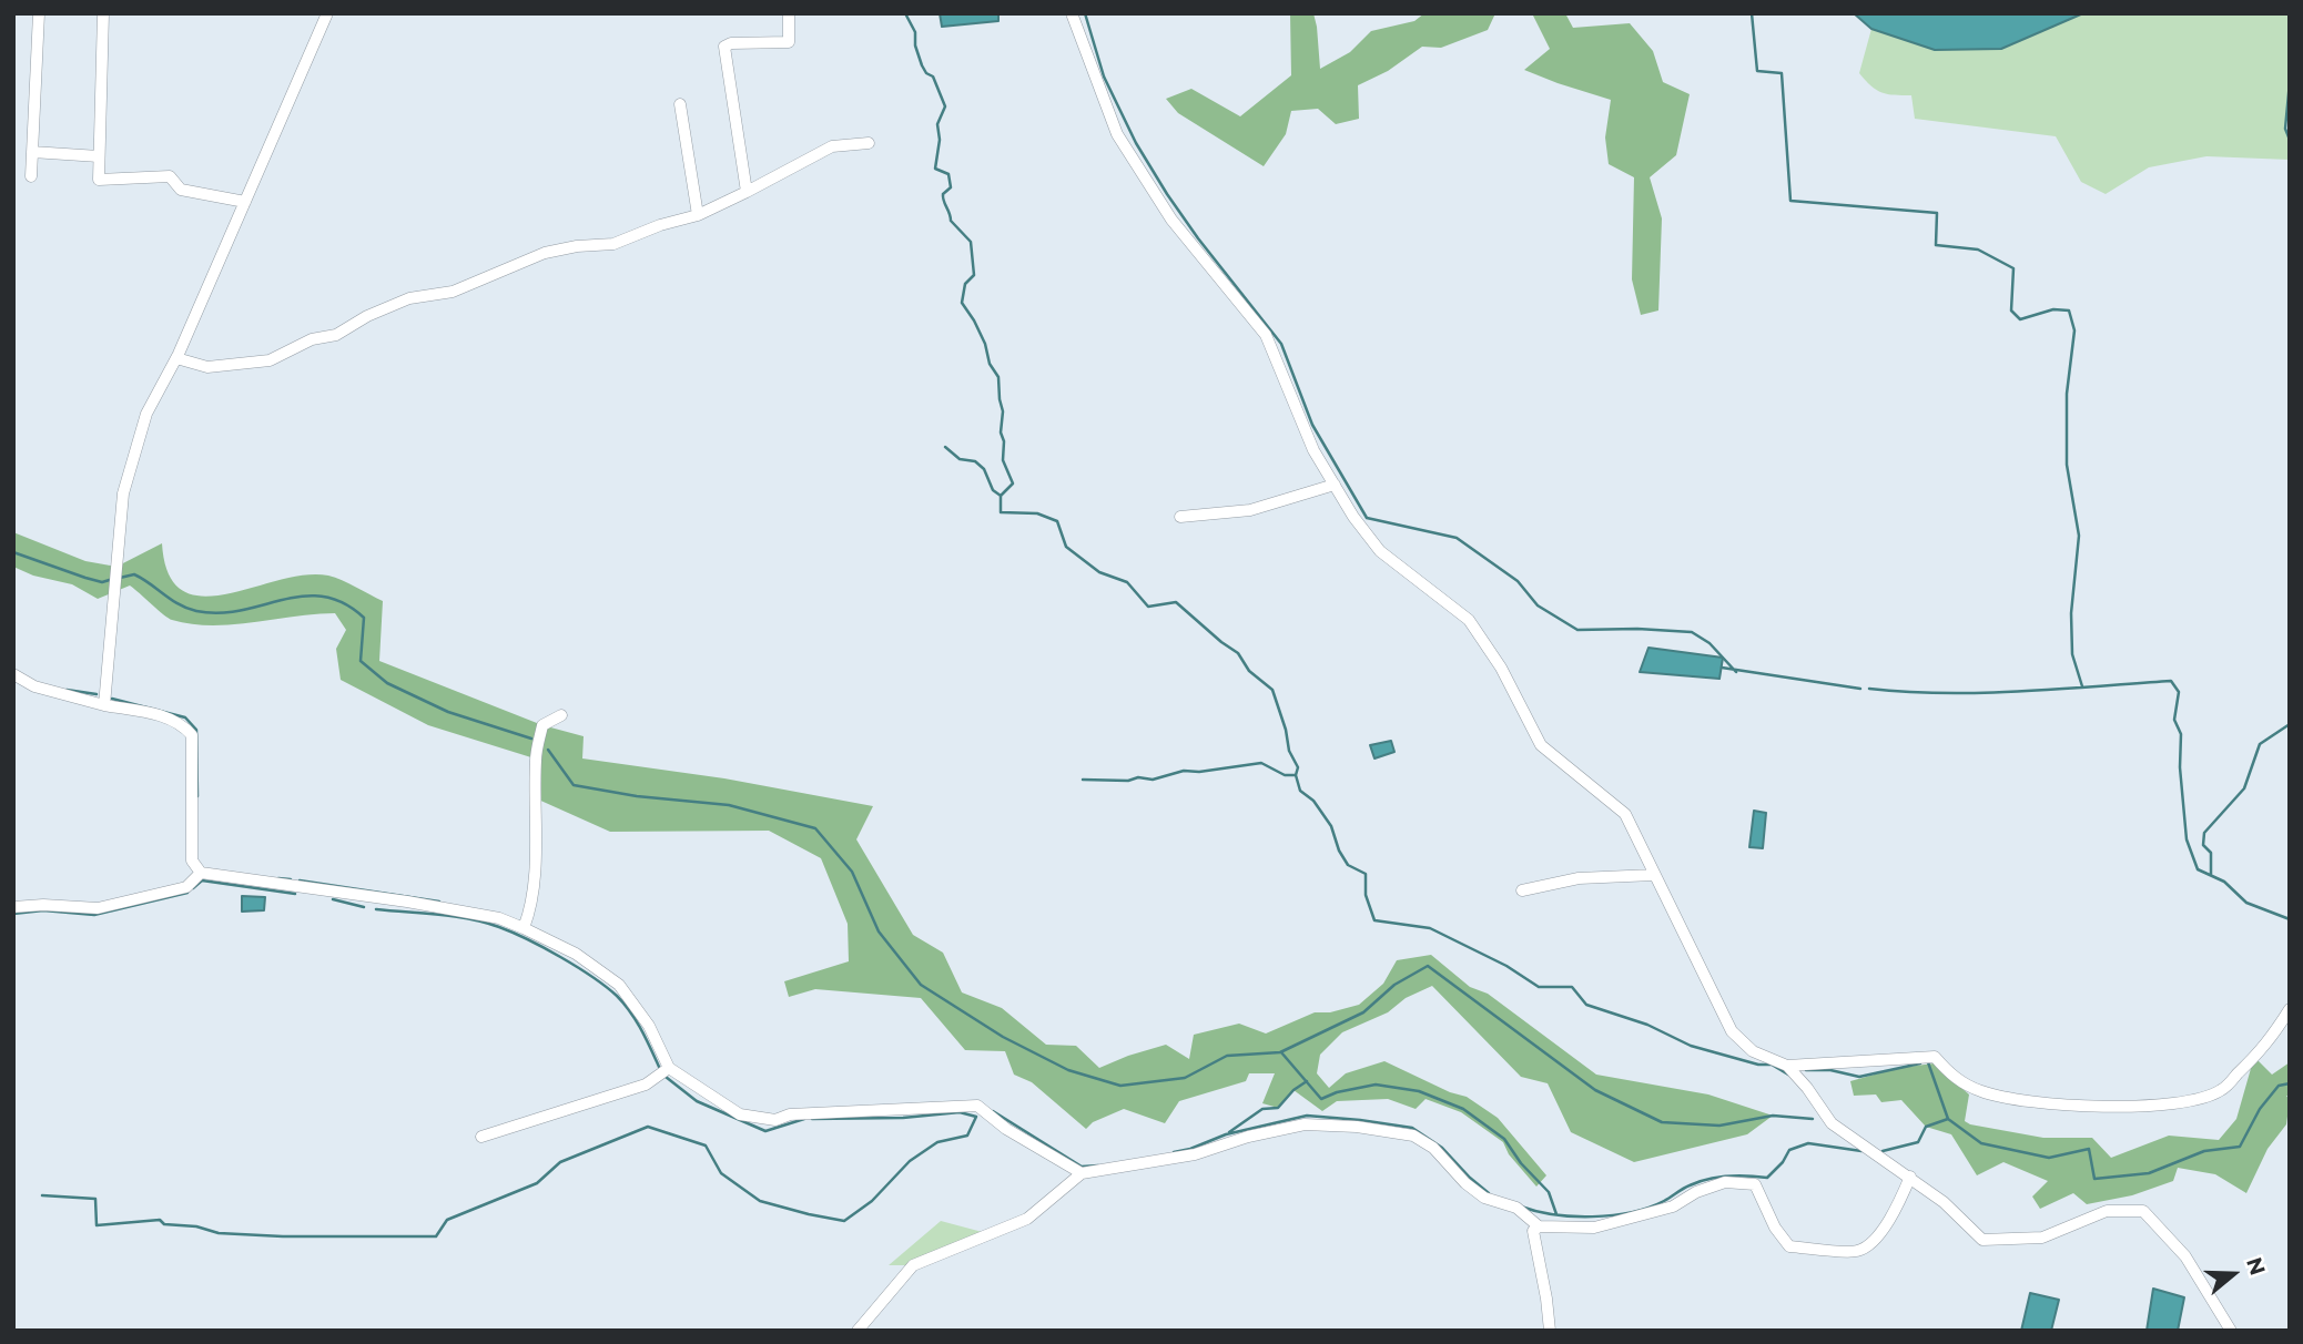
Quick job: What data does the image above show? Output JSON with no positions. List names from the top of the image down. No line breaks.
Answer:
{"north":"right"}
